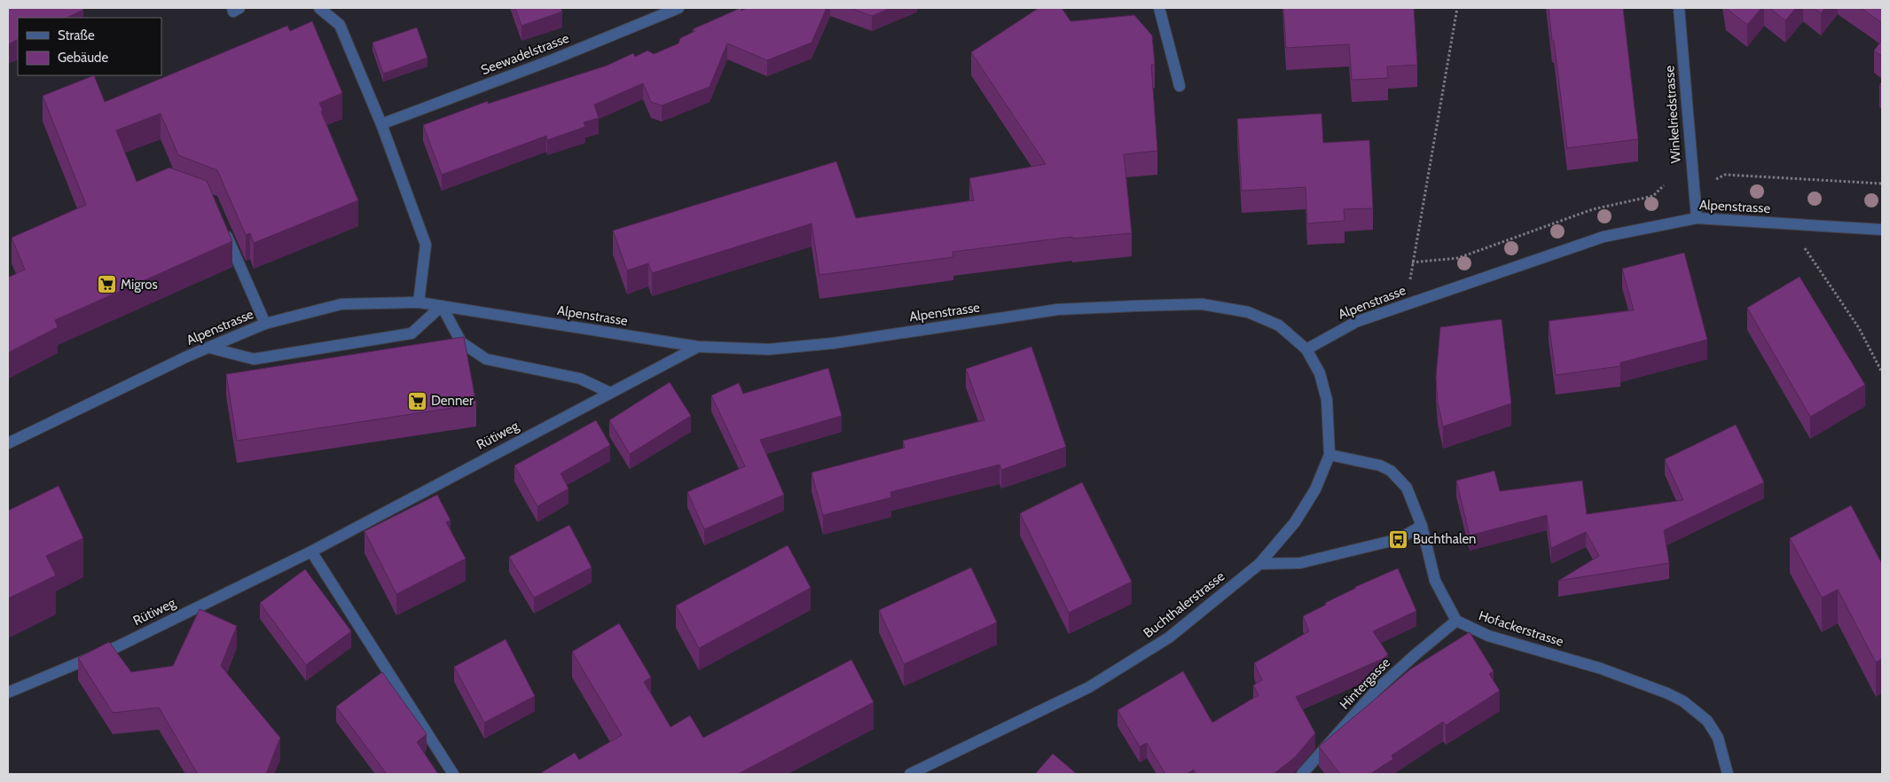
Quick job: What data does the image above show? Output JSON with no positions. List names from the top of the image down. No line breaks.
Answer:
{"streets":{"street":["Seewadelstrasse","Winkelriedstrasse","Alpenstrasse","Rütiweg","Buchthalerstrasse","Hofackerstrasse","Hintergasse"]},"crossings":[["Winkelriedstrasse","Alpenstrasse"],["Alpenstrasse","Rütiweg"],["Alpenstrasse","Buchthalerstrasse"],["Hofackerstrasse","Hintergasse"]],"places":{"supermarket":["Migros","Denner"],"bus stop":["Buchthalen"]},"legend":["Straße","Gebäude"]}
